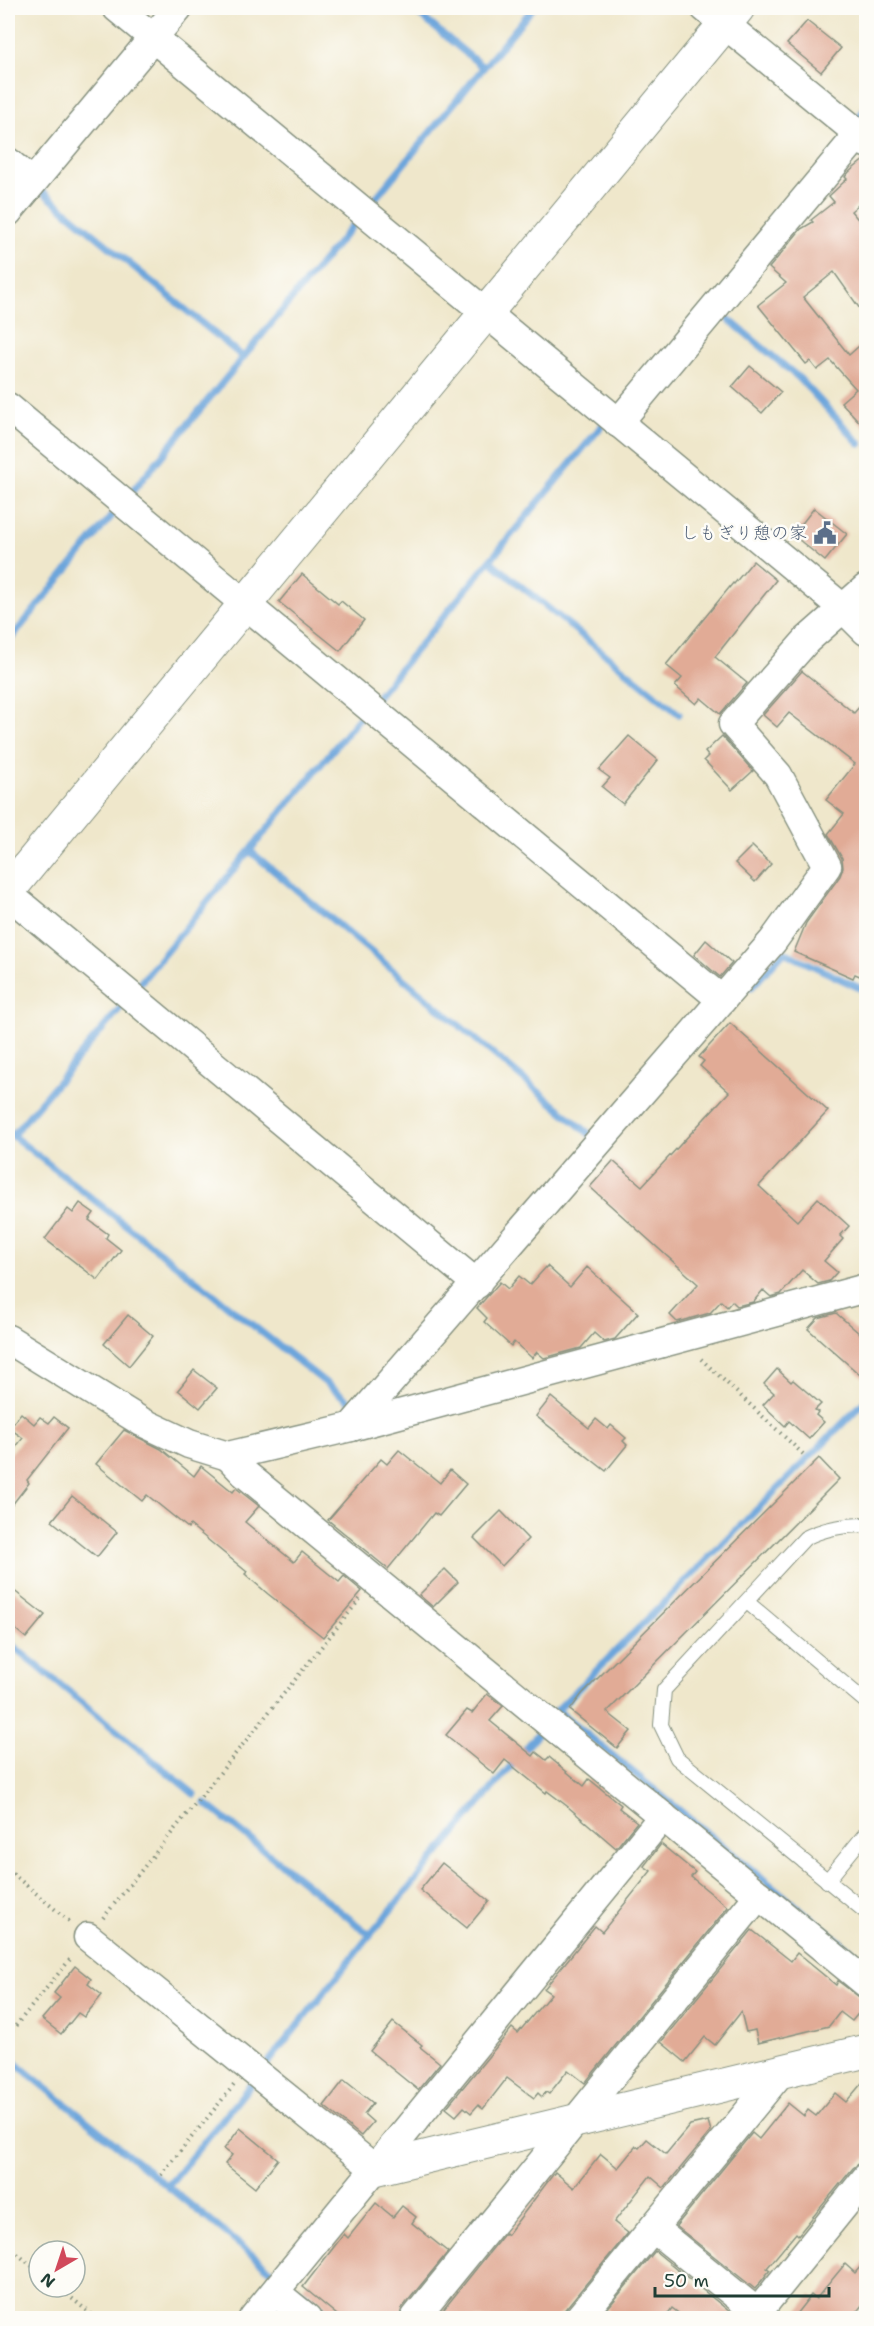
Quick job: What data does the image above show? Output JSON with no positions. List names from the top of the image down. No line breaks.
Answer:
{"places":{"public building":["しもぎり憩の家"]},"scale_bar":"50 m","north":"bottom left"}
